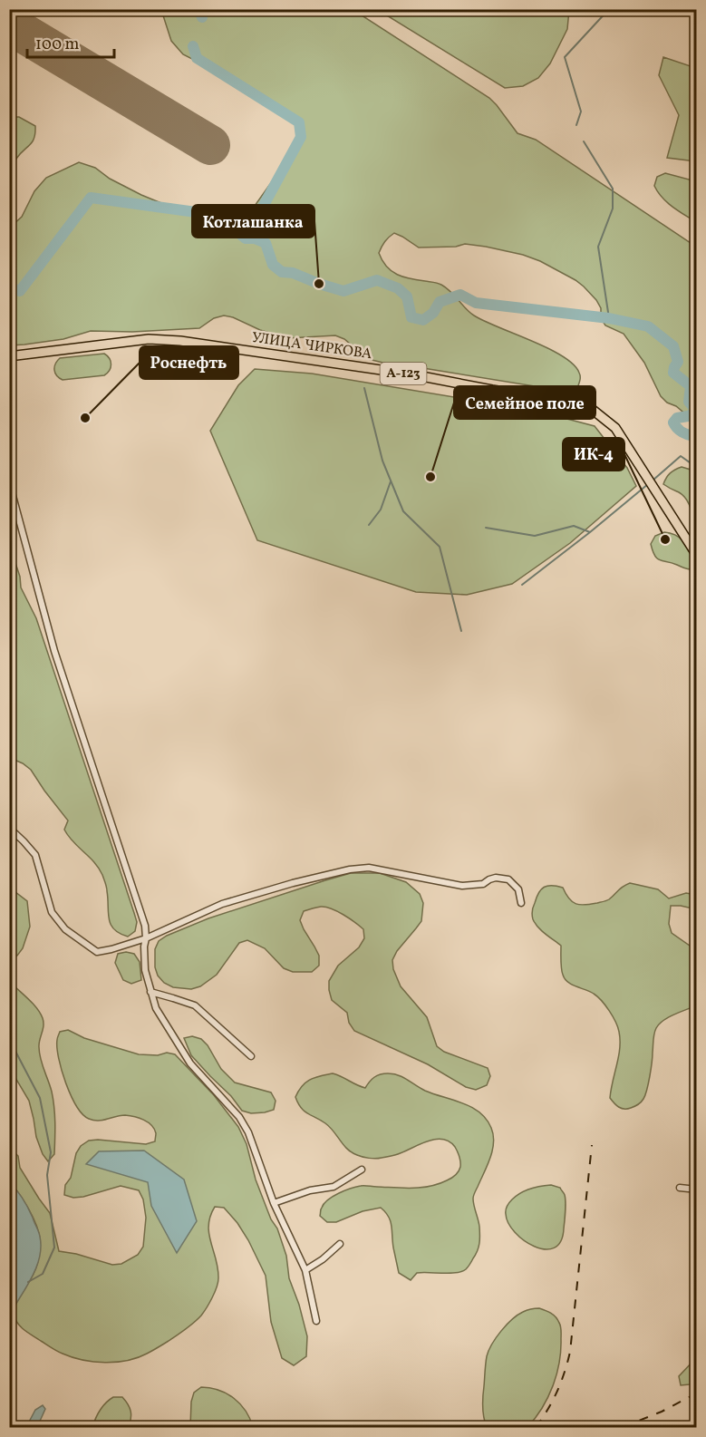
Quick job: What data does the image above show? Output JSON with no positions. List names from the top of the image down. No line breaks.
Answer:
{"streets":{"main road":["УЛИЦА ЧИРКОВА","А-123"]},"places":["Котлашанка","Роснефть","Семейное поле","ИК-4"],"scale_bar":"100 m"}
